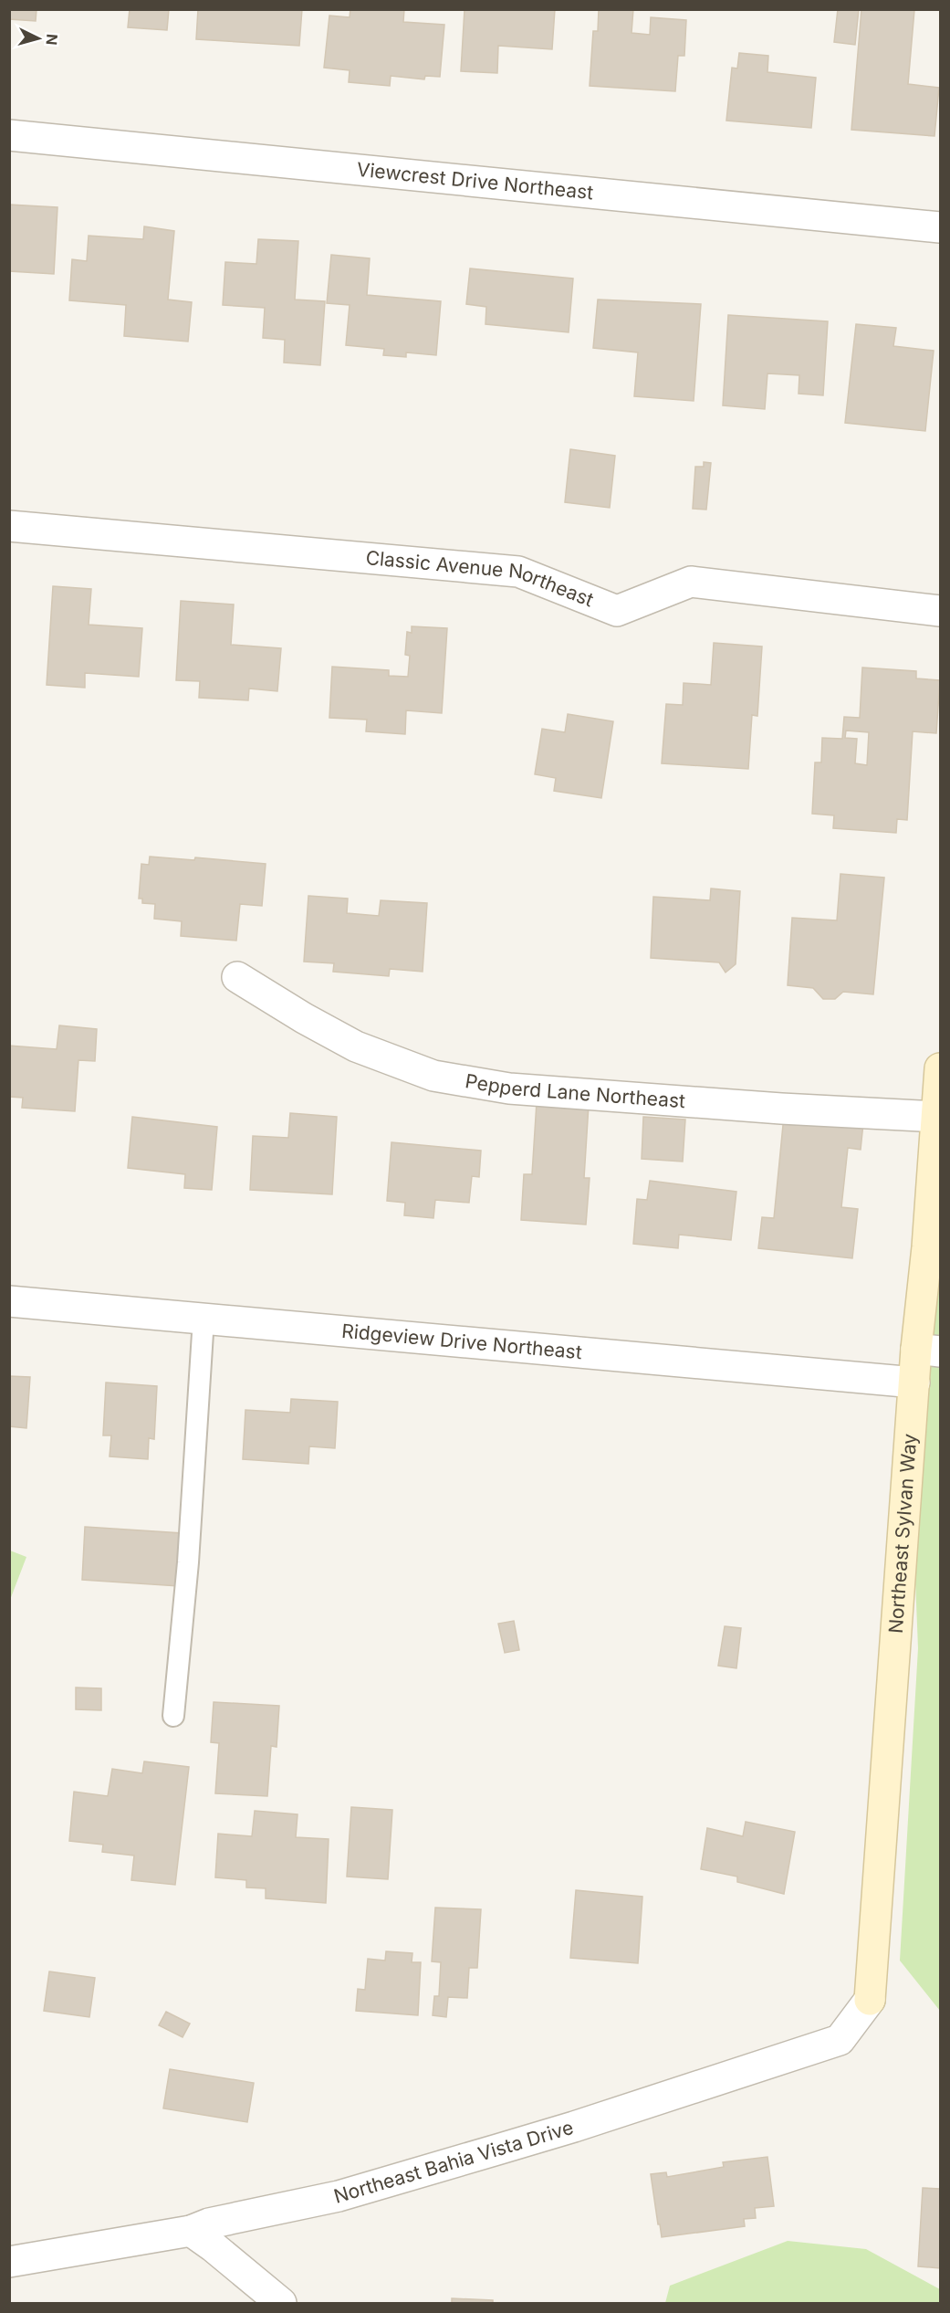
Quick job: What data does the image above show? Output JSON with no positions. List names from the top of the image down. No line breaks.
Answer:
{"streets":{"main road":["Northeast Sylvan Way"],"street":["Viewcrest Drive Northeast","Classic Avenue Northeast","Pepperd Lane Northeast","Ridgeview Drive Northeast","Northeast Bahia Vista Drive"]},"crossings":[["Pepperd Lane Northeast","Northeast Sylvan Way"],["Ridgeview Drive Northeast","Northeast Sylvan Way"],["Northeast Sylvan Way","Northeast Bahia Vista Drive"]],"north":"right"}
